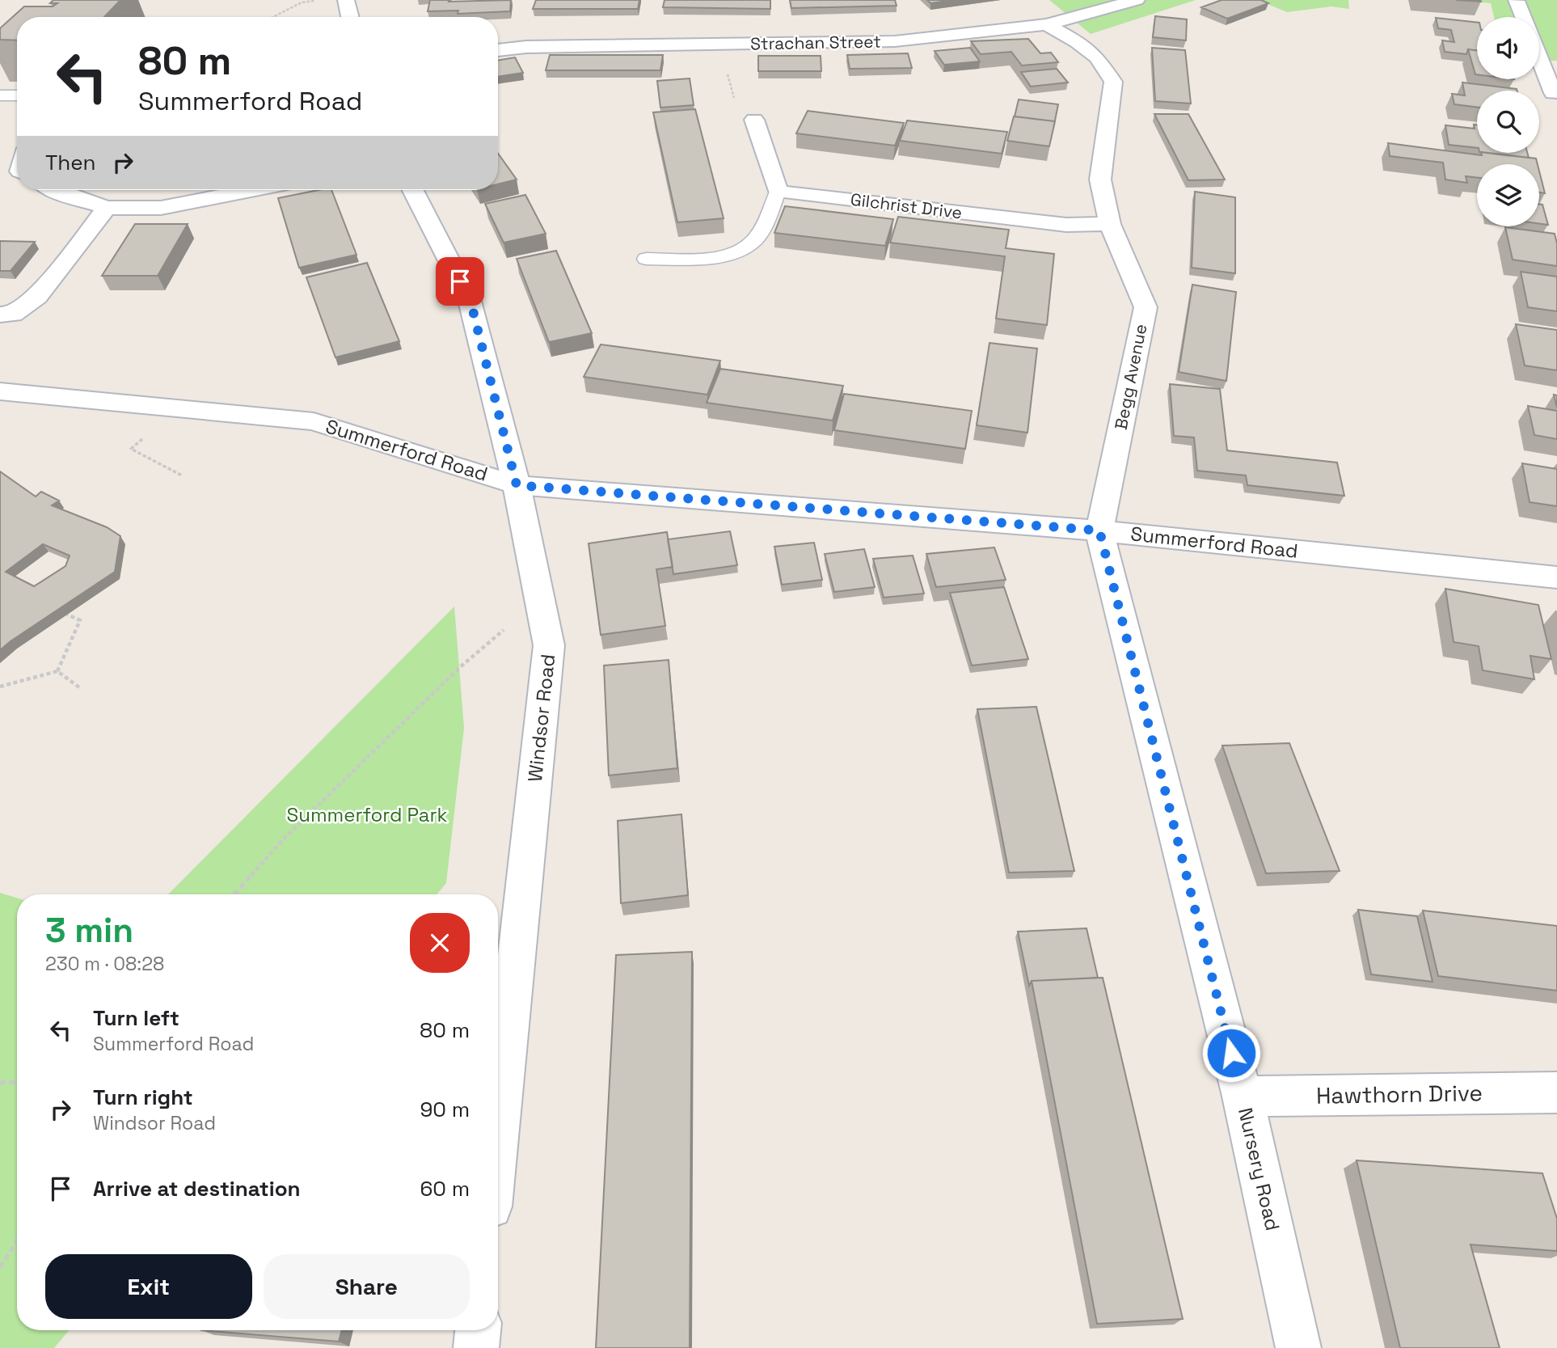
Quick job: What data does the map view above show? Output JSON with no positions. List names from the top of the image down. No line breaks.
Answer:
{"streets":{"street":["Strachan Street","Gilchrist Drive","Begg Avenue","Summerford Road","Windsor Road","Hawthorn Drive","Nursery Road"]},"crossings":[["Strachan Street","Begg Avenue"],["Gilchrist Drive","Begg Avenue"],["Begg Avenue","Summerford Road"],["Begg Avenue","Nursery Road"],["Summerford Road","Windsor Road"],["Summerford Road","Nursery Road"],["Hawthorn Drive","Nursery Road"]],"parks":["Summerford Park"],"page":{"turn":["80 m","Summerford Road"],"then":"Then","heading":["3 min","230 m · 08:28"],"list":[{"name":"Turn left","note":"Summerford Road","value":"80 m"},{"name":"Turn right","note":"Windsor Road","value":"90 m"},{"name":"Arrive at destination","value":"60 m"}],"buttons":["Exit","Share"]}}
